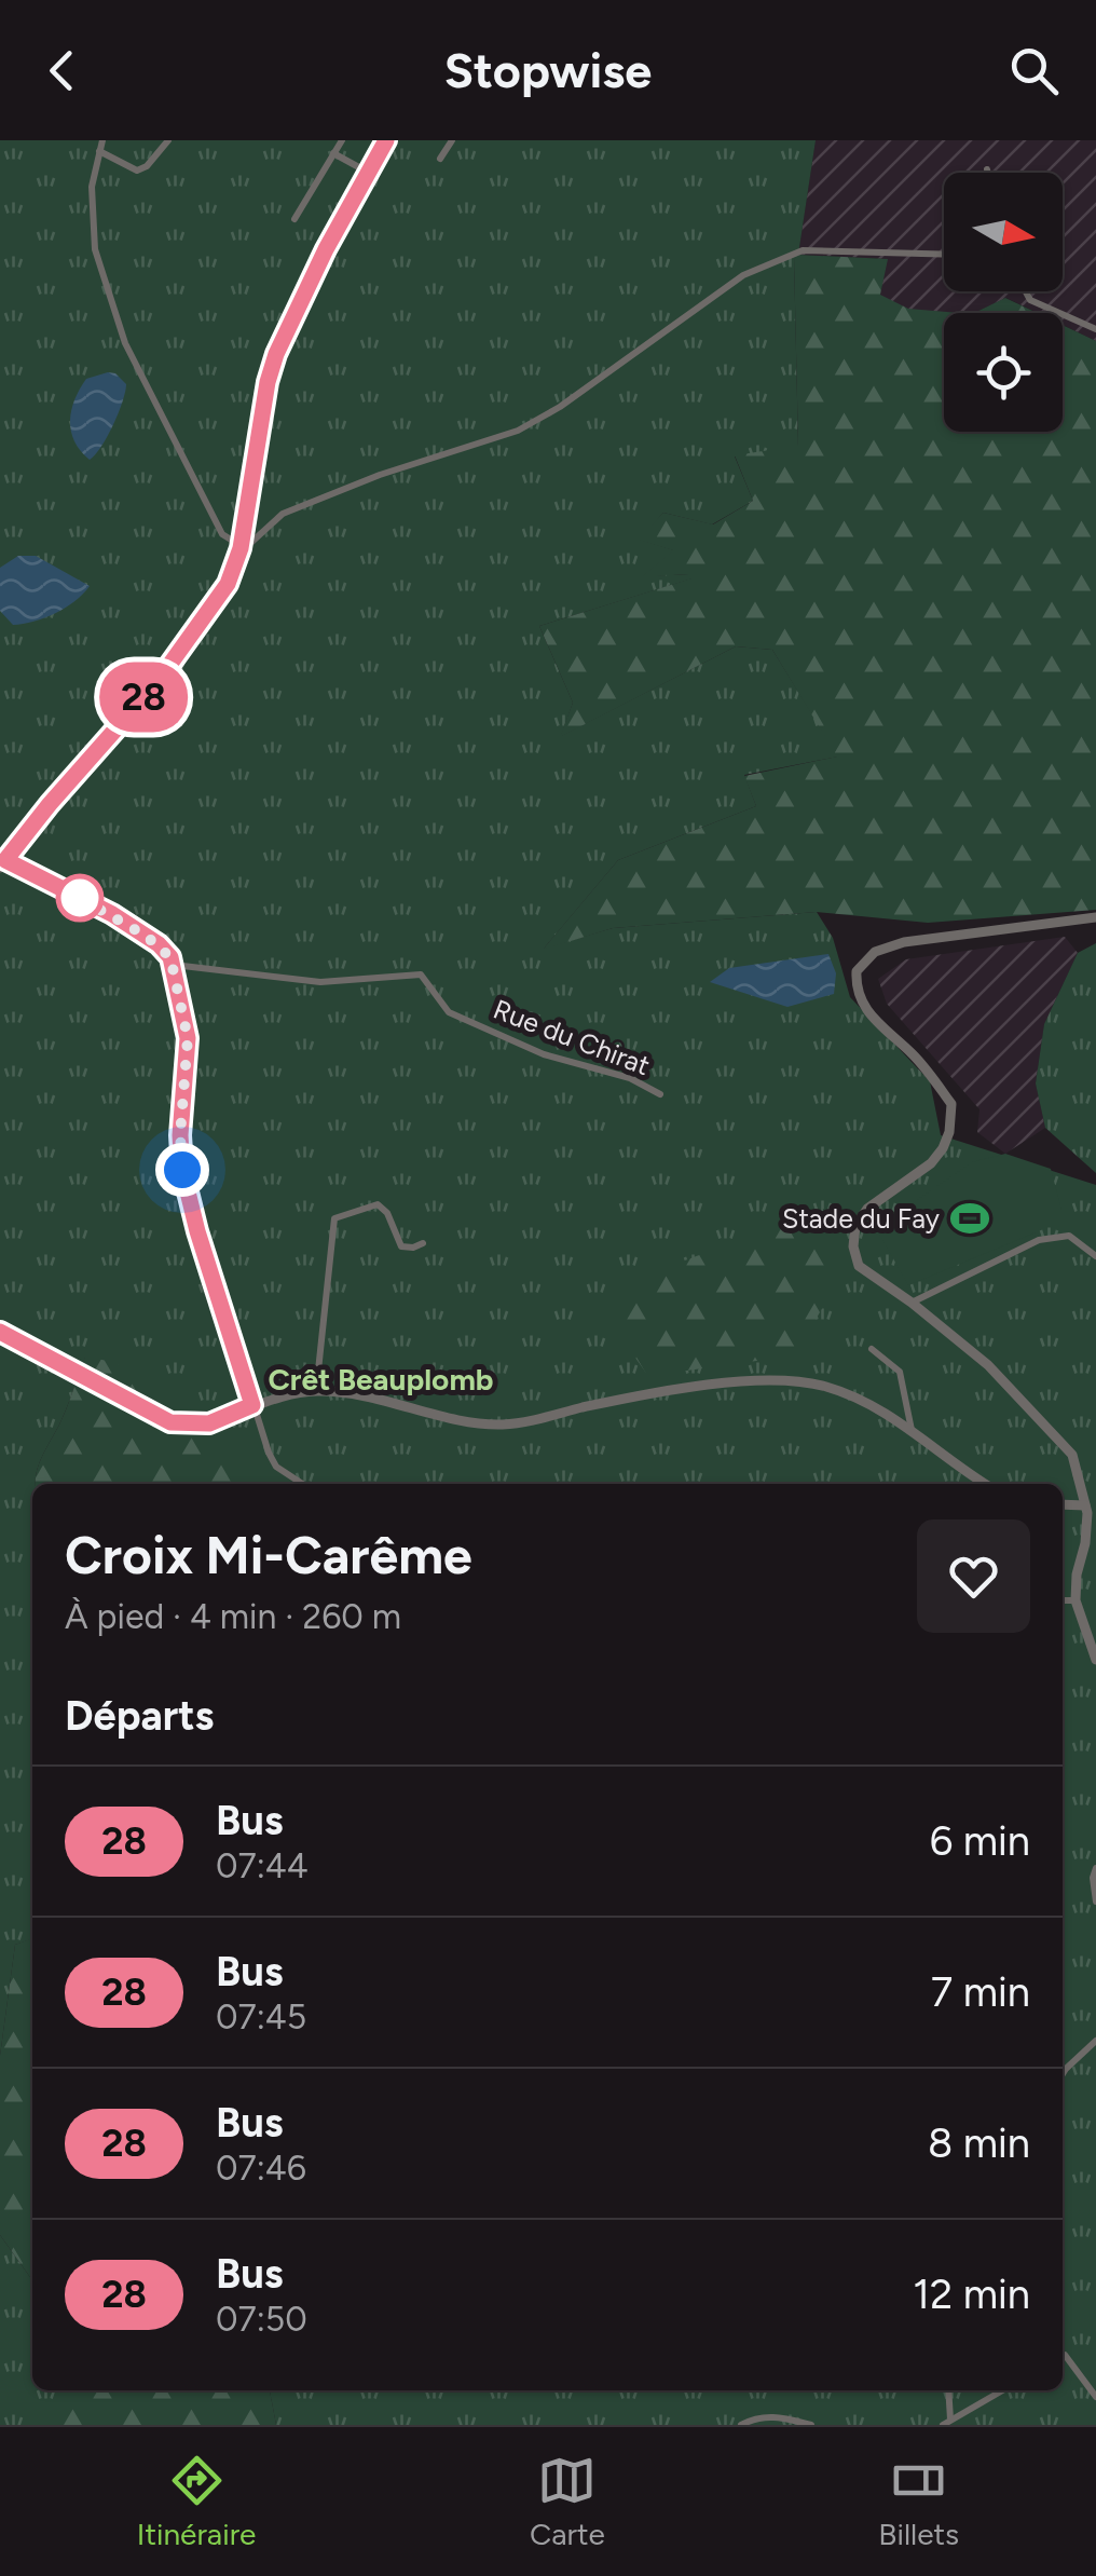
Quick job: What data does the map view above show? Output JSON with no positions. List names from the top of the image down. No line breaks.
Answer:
{"streets":{"street":["Rue du Chirat"]},"districts":["Crêt Beauplomb"],"places":{"sports":["Stade du Fay"]},"lines":["bus line 28"],"north":"right","page":{"header":"Stopwise","on_map":"28","heading":[["Croix Mi-Carême","À pied · 4 min · 260 m"],"Départs"],"list":[{"mark":"28","name":"Bus","note":"07:44","value":"6 min"},{"mark":"28","name":"Bus","note":"07:45","value":"7 min"},{"mark":"28","name":"Bus","note":"07:46","value":"8 min"},{"mark":"28","name":"Bus","note":"07:50","value":"12 min"}],"tabs":["Itinéraire","Carte","Billets"]}}
